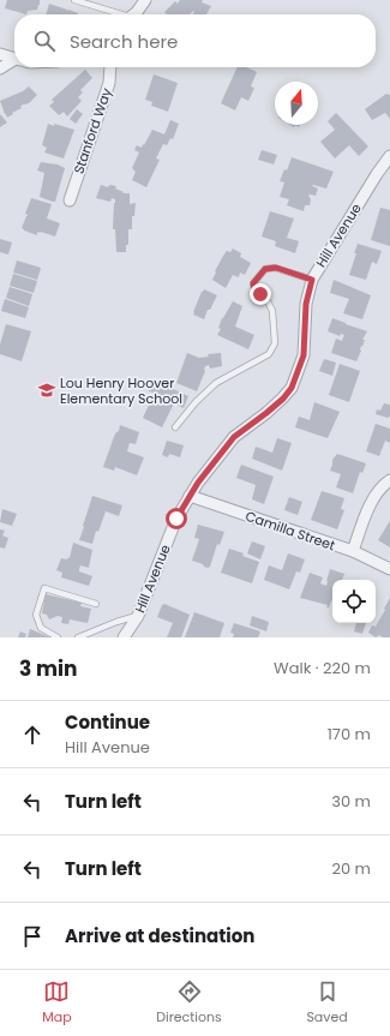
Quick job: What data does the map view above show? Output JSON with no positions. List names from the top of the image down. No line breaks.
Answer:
{"streets":{"street":["Stanford Way","Hill Avenue","Camilla Street"]},"crossings":[["Hill Avenue","Camilla Street"]],"places":{"school or university":["Lou Henry Hoover Elementary School"]},"north":"top","page":{"search":"Search here","heading":["3 min","Walk · 220 m"],"list":[["Continue","Hill Avenue","170 m"],["Turn left","30 m"],["Turn left","20 m"],"Arrive at destination"],"nav":["Map","Directions","Saved"]}}
